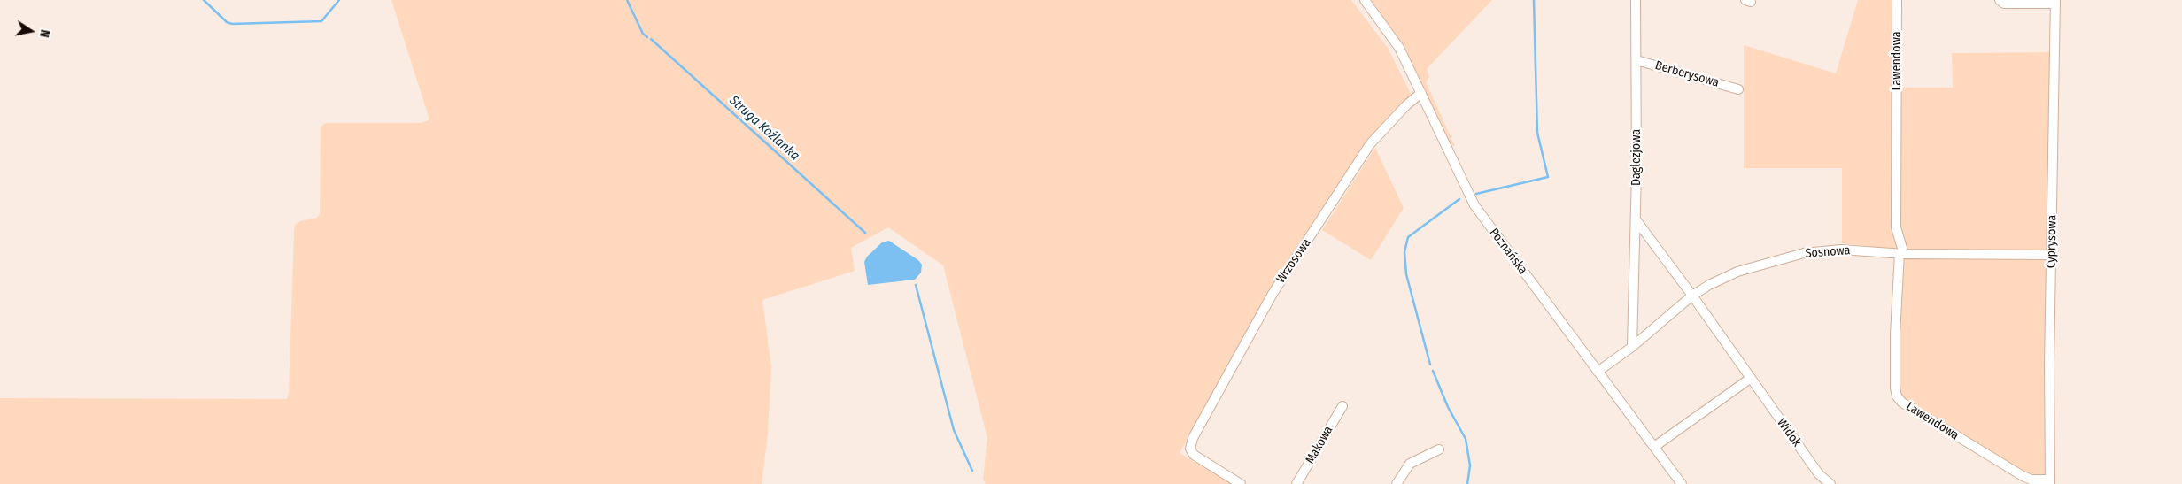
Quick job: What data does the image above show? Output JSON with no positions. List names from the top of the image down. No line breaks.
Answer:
{"streets":{"street":["Lawendowa","Berberysowa","Daglezjowa","Cyprysowa","Poznańska","Sosnowa","Wrzosowa","Widok","Makowa"]},"crossings":[["Lawendowa","Cyprysowa"],["Lawendowa","Sosnowa"],["Berberysowa","Daglezjowa"],["Daglezjowa","Sosnowa"],["Cyprysowa","Sosnowa"],["Poznańska","Sosnowa"],["Poznańska","Wrzosowa"],["Sosnowa","Widok"]],"water":["Struga Koźlanka"],"north":"right"}
